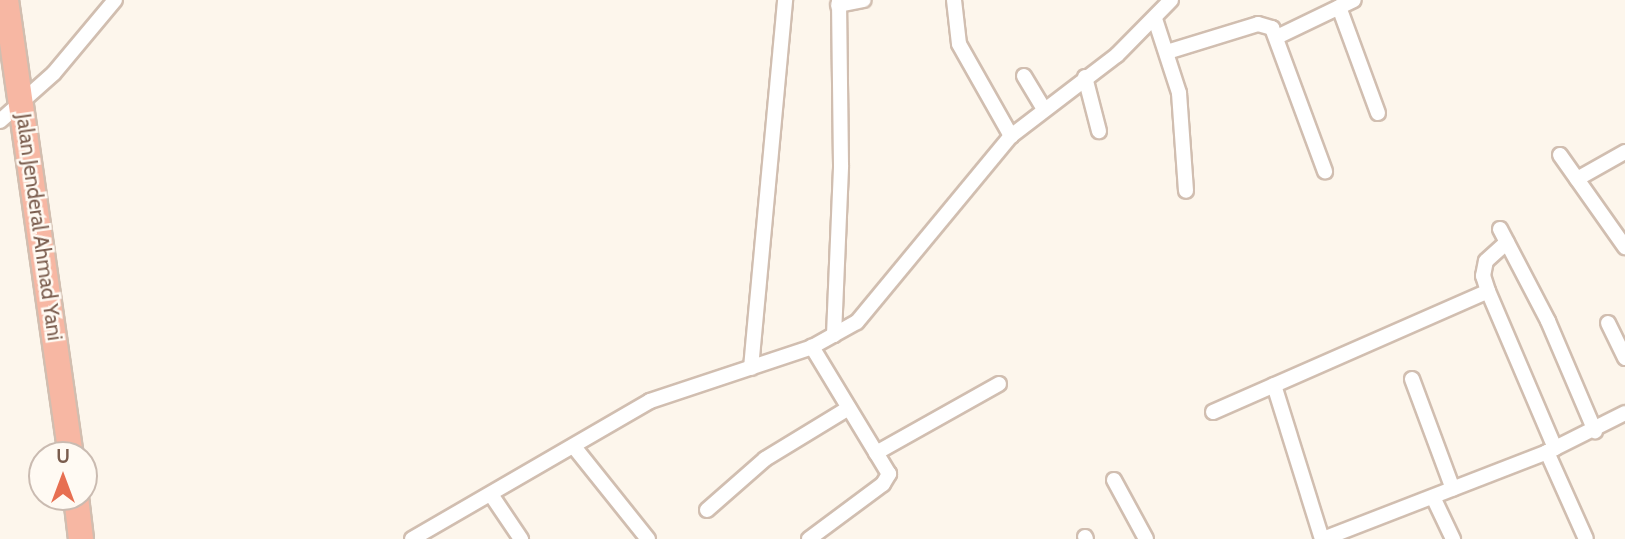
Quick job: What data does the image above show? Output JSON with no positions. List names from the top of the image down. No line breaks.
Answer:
{"streets":{"highway":["Jalan Jenderal Ahmad Yani"]},"north":"top"}
